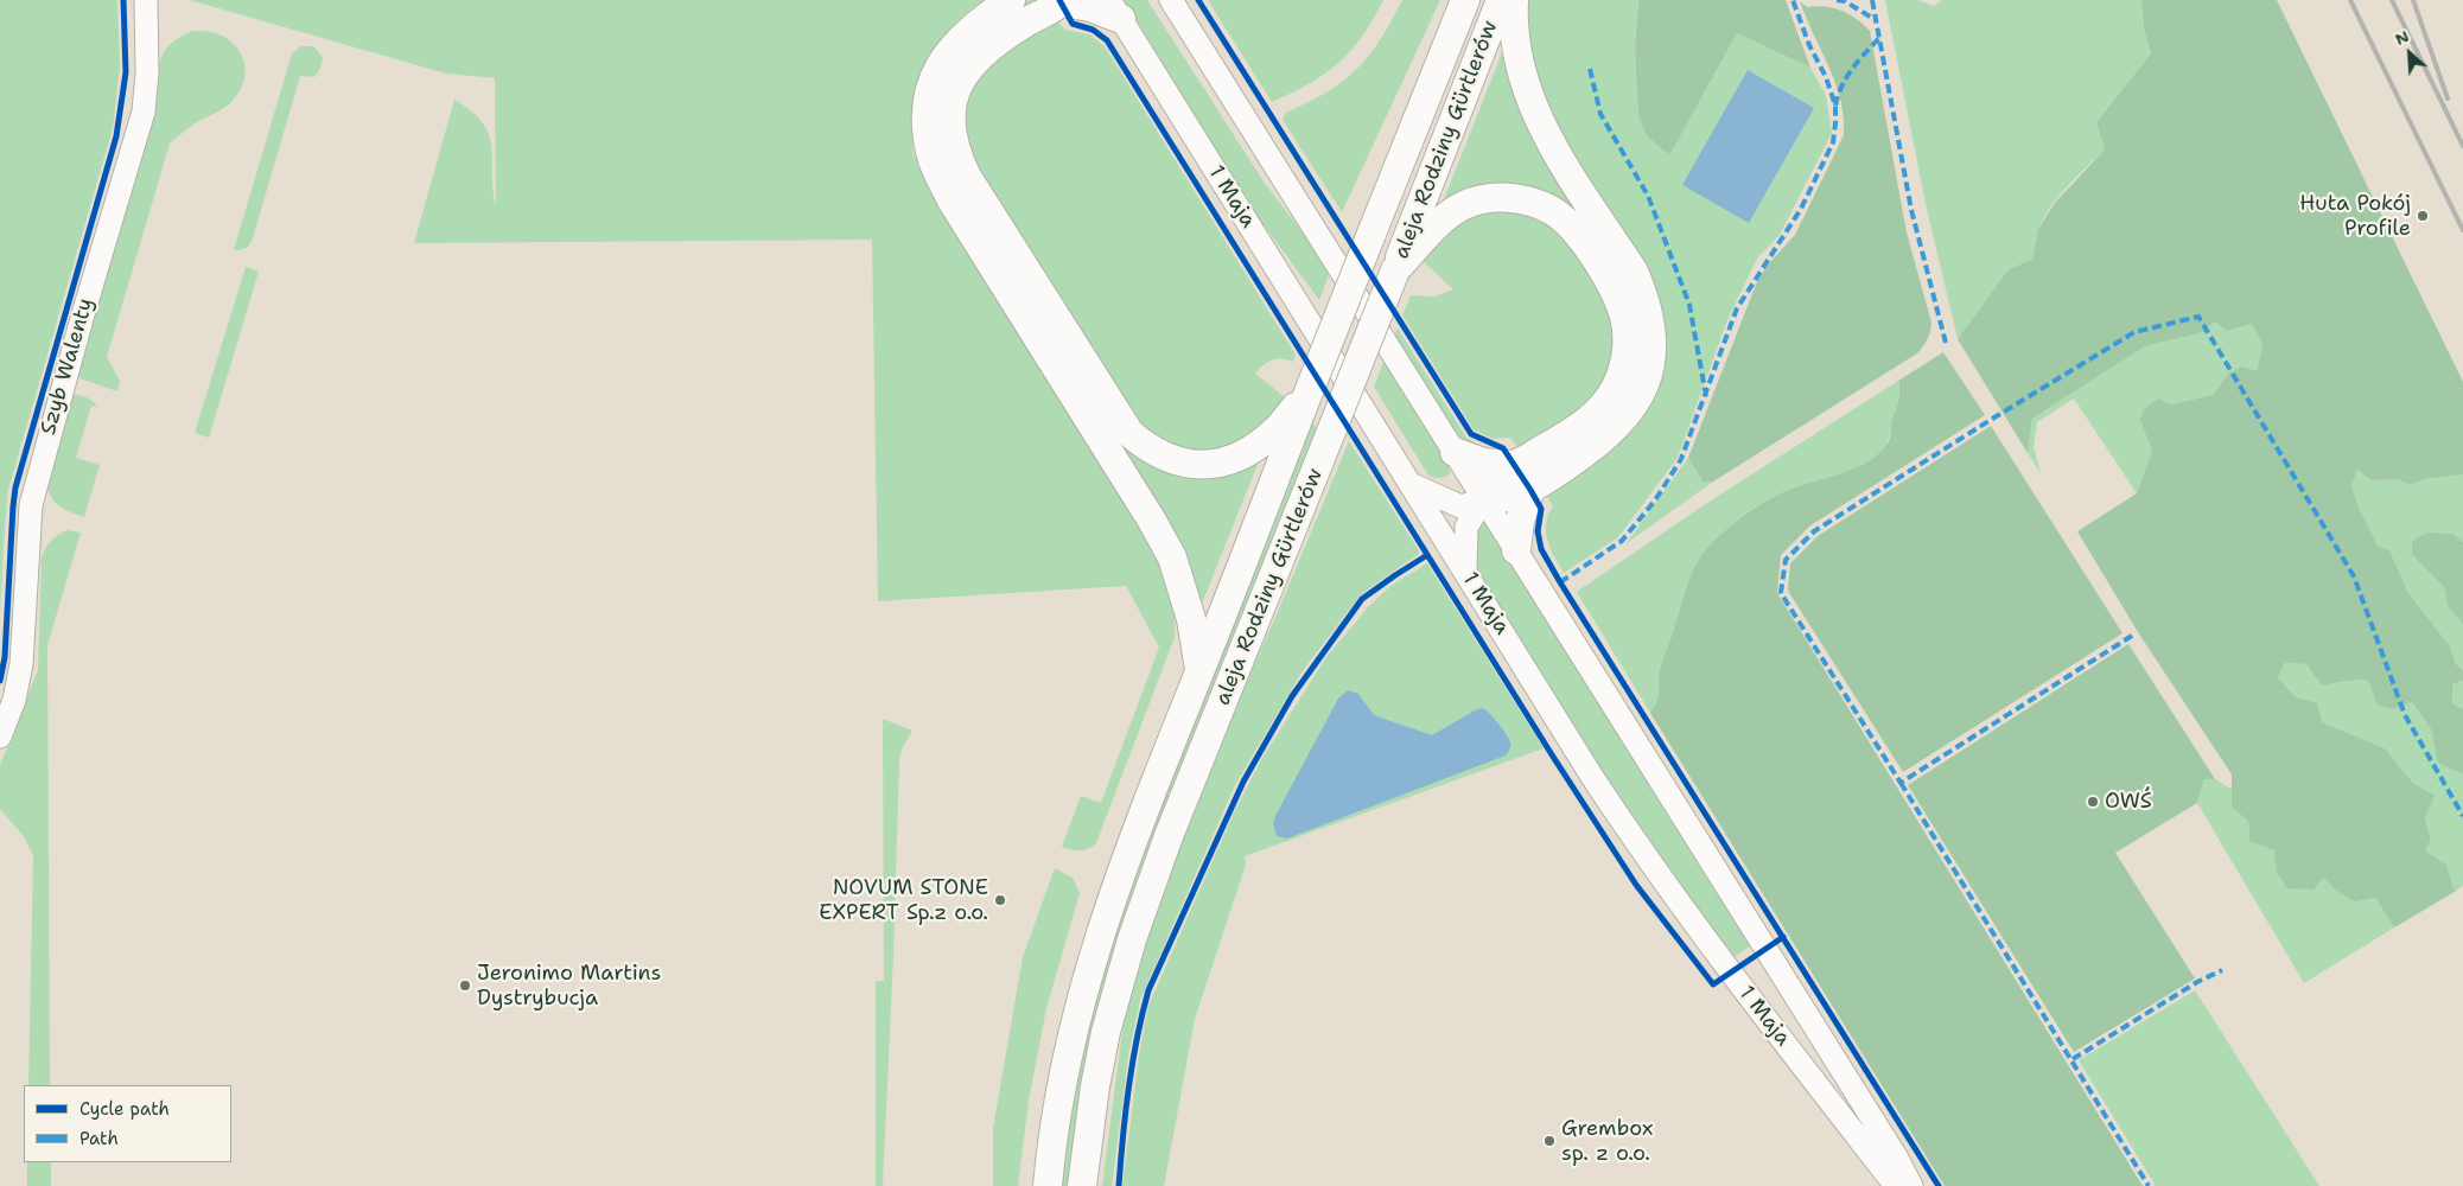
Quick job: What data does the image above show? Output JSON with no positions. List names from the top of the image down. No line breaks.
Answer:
{"streets":{"main road":["aleja Rodziny Gürtlerów"],"street":["1 Maja","Szyb Walenty"]},"places":["Huta Pokój Profile","OWŚ","NOVUM STONE EXPERT Sp.z o.o.","Jeronimo Martins Dystrybucja","Grembox sp. z o.o."],"legend":["Cycle path","Path"],"north":"top left"}
